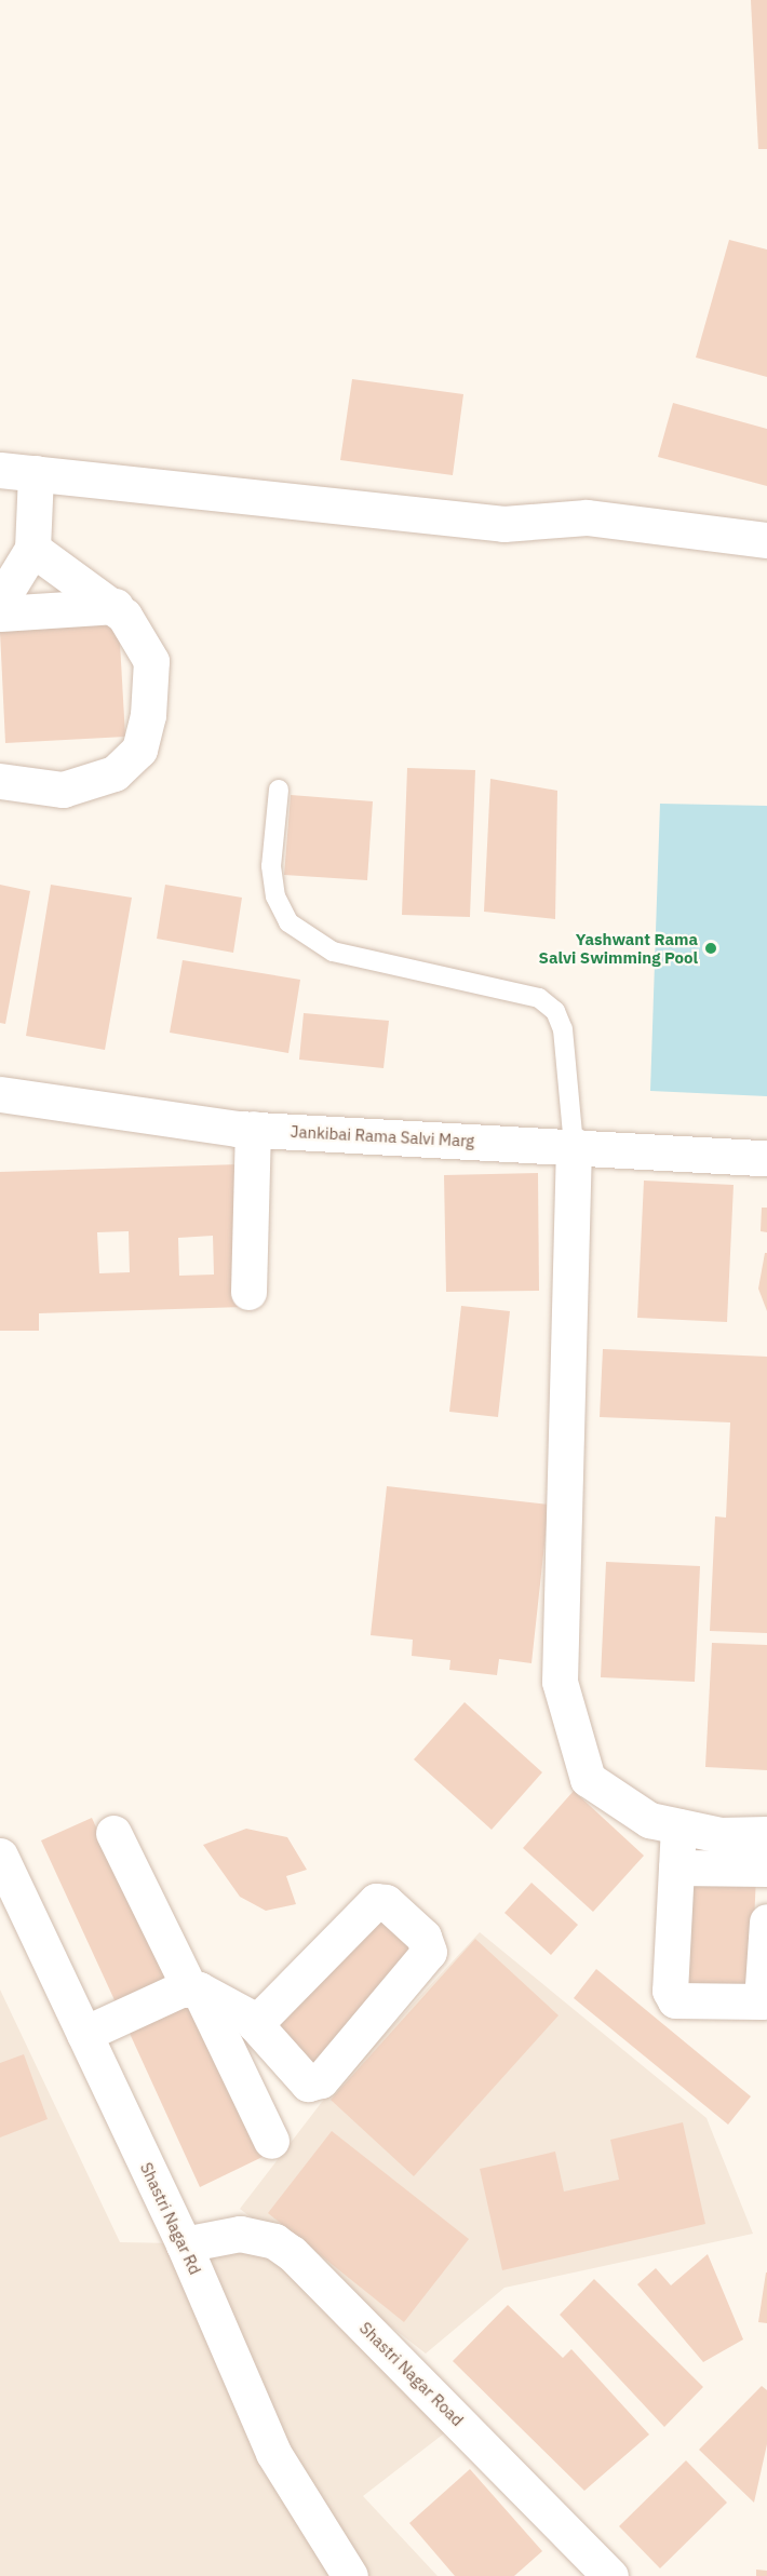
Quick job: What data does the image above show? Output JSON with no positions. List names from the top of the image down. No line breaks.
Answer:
{"streets":{"street":["Jankibai Rama Salvi Marg","Shastri Nagar Rd","Shastri Nagar Road"]},"crossings":[["Shastri Nagar Rd","Shastri Nagar Road"]],"places":["Yashwant Rama Salvi Swimming Pool"]}
